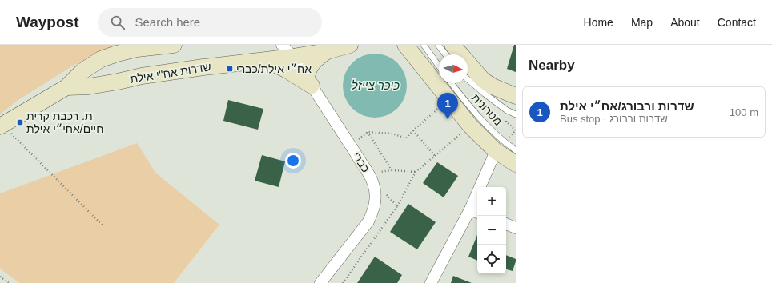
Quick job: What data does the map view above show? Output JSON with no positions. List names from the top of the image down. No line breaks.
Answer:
{"streets":{"main road":["שדרות אח\"י אילת"],"street":["כברי"],"lane":["מטרונית"]},"crossings":[["שדרות אח\"י אילת","כברי"]],"water":["כיכר צייזל"],"places":{"transit":["אח״י אילת/כברי","ת. רכבת קרית חיים/אחי״י אילת"]},"north":"right","page":{"header":"Waypost","search":"Search here","nav":["Home","Map","About","Contact"],"heading":"Nearby","list":[{"mark":"1","name":"שדרות ורבורג/אח״י אילת","note":"Bus stop · שדרות ורבורג","value":"100 m"}],"pins":"1","map_buttons":["+","−"]}}
